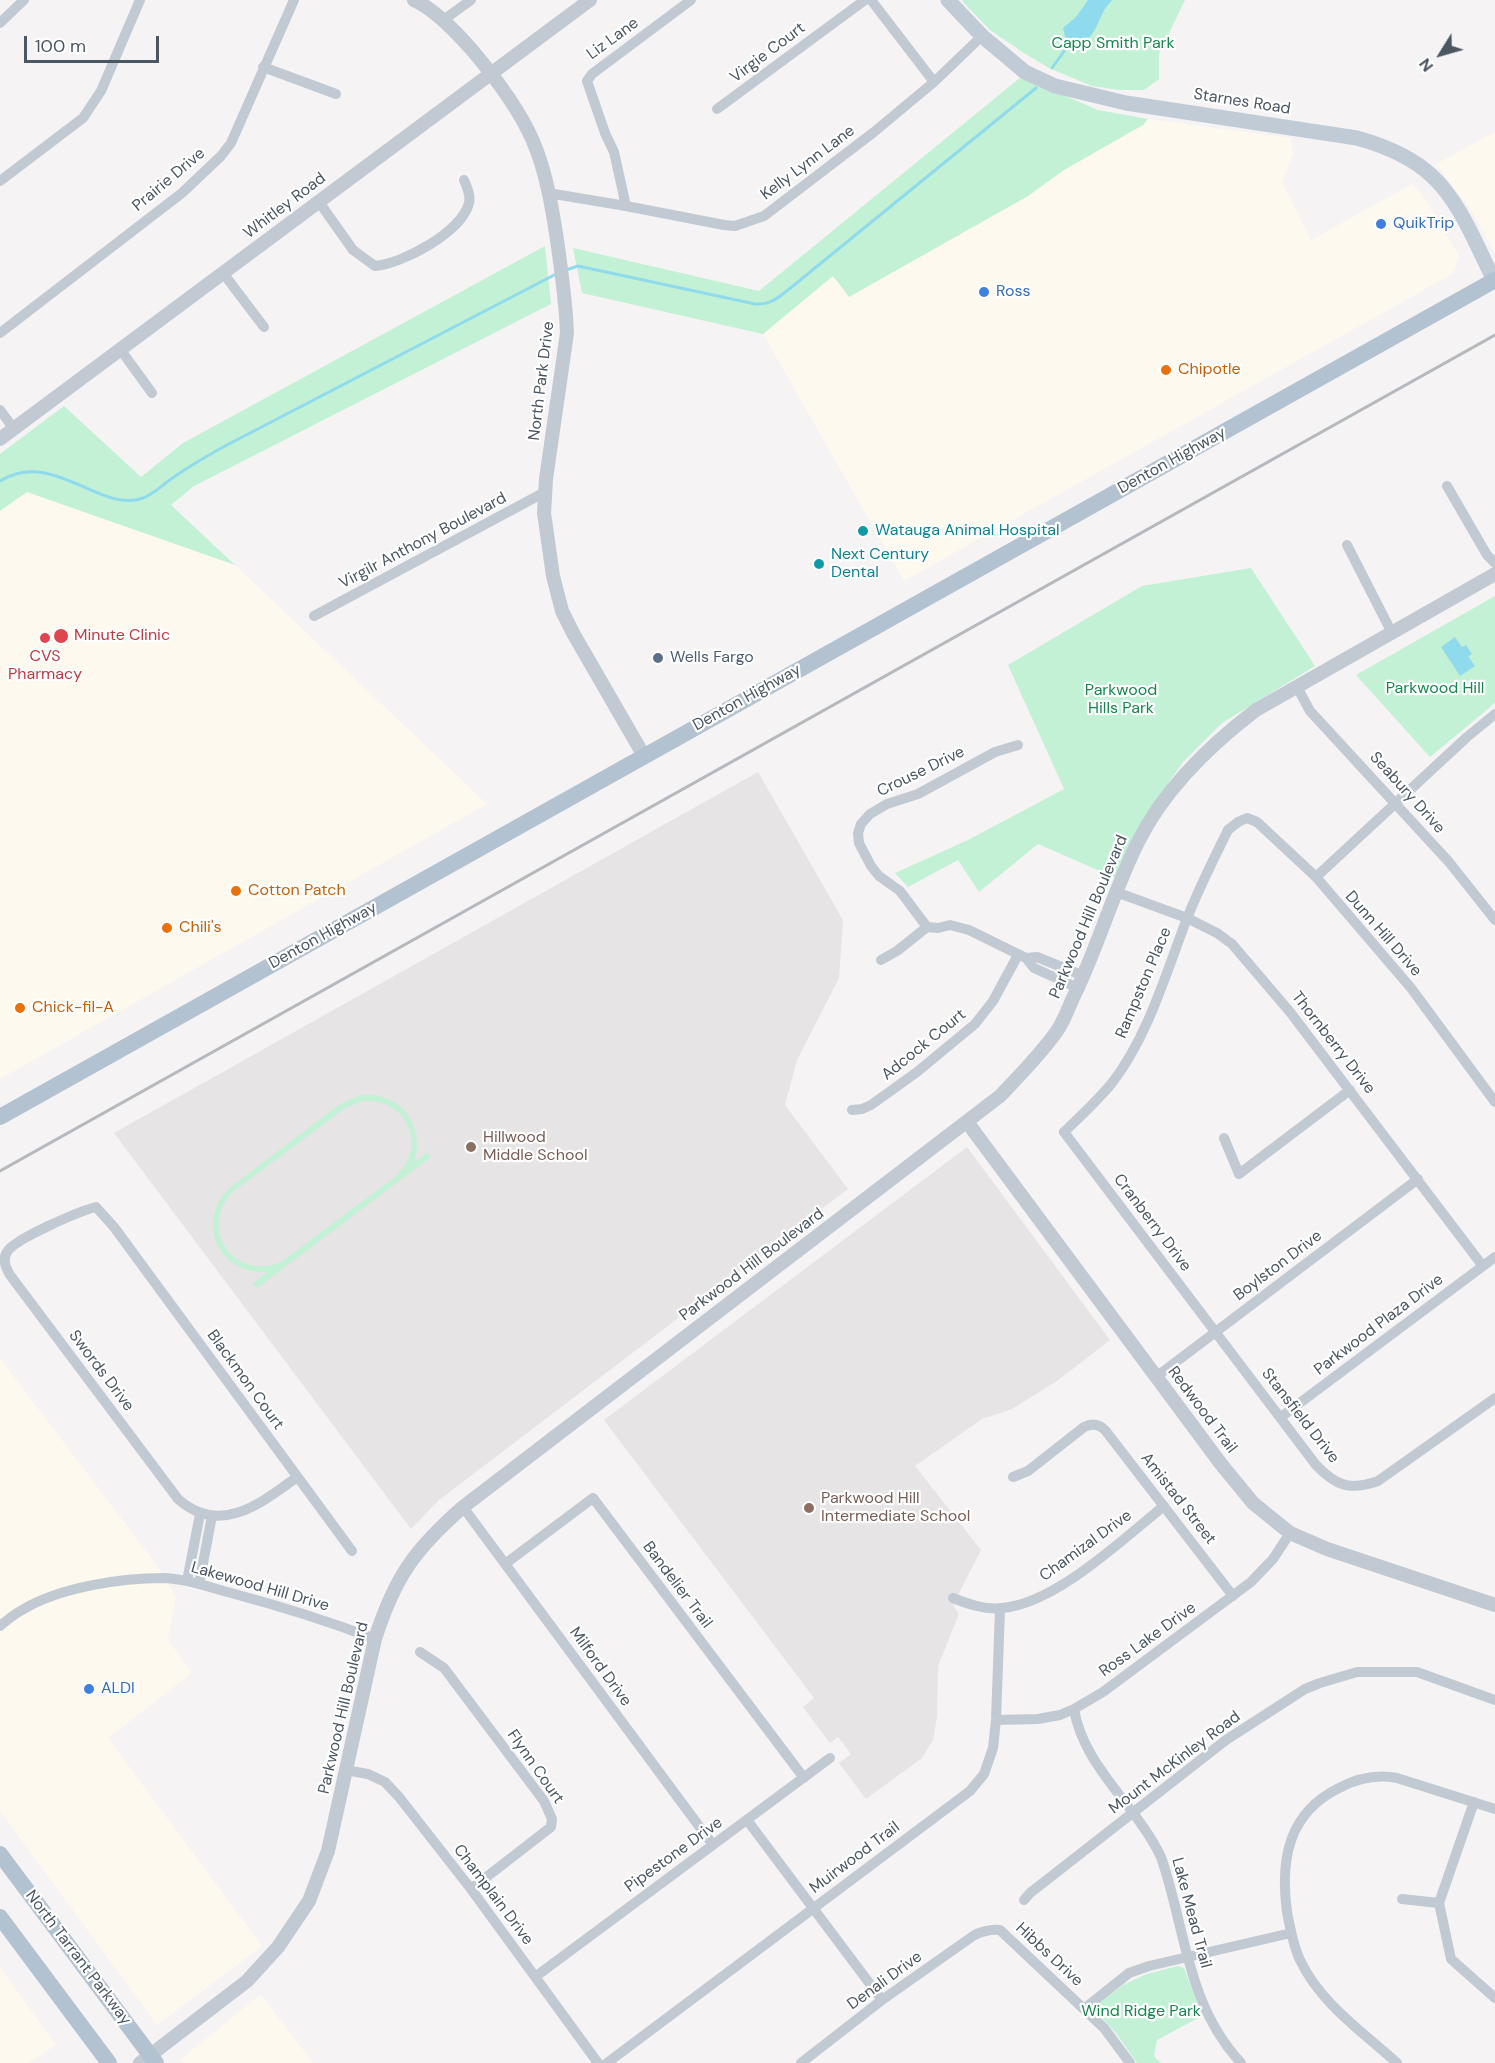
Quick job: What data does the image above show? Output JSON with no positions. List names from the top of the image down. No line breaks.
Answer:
{"streets":{"main road":["Starnes Road","Denton Highway","North Tarrant Parkway"],"street":["Liz Lane","Virgie Court","Kelly Lynn Lane","Prairie Drive","Whitley Road","North Park Drive","Virgilr Anthony Boulevard","Crouse Drive","Seabury Drive","Parkwood Hill Boulevard","Dunn Hill Drive","Rampston Place","Thornberry Drive","Adcock Court","Cranberry Drive","Boylston Drive","Parkwood Plaza Drive","Swords Drive","Blackmon Court","Redwood Trail","Stansfield Drive","Amistad Street","Chamizal Drive","Bandelier Trail","Lakewood Hill Drive","Ross Lake Drive","Milford Drive","Mount McKinley Road","Flynn Court","Pipestone Drive","Muirwood Trail","Champlain Drive","Lake Mead Trail","Hibbs Drive","Denali Drive"]},"crossings":[["Liz Lane","Kelly Lynn Lane"],["Starnes Road","Kelly Lynn Lane"],["Starnes Road","Denton Highway"],["Kelly Lynn Lane","North Park Drive"],["Whitley Road","North Park Drive"],["North Park Drive","Denton Highway"],["North Park Drive","Virgilr Anthony Boulevard"],["Seabury Drive","Parkwood Hill Boulevard"],["Parkwood Hill Boulevard","Thornberry Drive"],["Parkwood Hill Boulevard","Redwood Trail"],["Parkwood Hill Boulevard","Lakewood Hill Drive"],["Parkwood Hill Boulevard","Milford Drive"],["Parkwood Hill Boulevard","Champlain Drive"],["Parkwood Hill Boulevard","North Tarrant Parkway"],["Dunn Hill Drive","Rampston Place"],["Rampston Place","Thornberry Drive"],["Rampston Place","Cranberry Drive"],["Thornberry Drive","Boylston Drive"],["Thornberry Drive","Parkwood Plaza Drive"],["Cranberry Drive","Boylston Drive"],["Cranberry Drive","Stansfield Drive"],["Boylston Drive","Redwood Trail"],["Boylston Drive","Stansfield Drive"],["Parkwood Plaza Drive","Stansfield Drive"],["Swords Drive","Blackmon Court"],["Redwood Trail","Ross Lake Drive"],["Amistad Street","Chamizal Drive"],["Amistad Street","Ross Lake Drive"],["Chamizal Drive","Muirwood Trail"],["Bandelier Trail","Milford Drive"],["Bandelier Trail","Pipestone Drive"],["Ross Lake Drive","Muirwood Trail"],["Ross Lake Drive","Lake Mead Trail"],["Milford Drive","Pipestone Drive"],["Mount McKinley Road","Lake Mead Trail"],["Flynn Court","Champlain Drive"],["Pipestone Drive","Champlain Drive"],["Hibbs Drive","Denali Drive"]],"parks":["Capp Smith Park","Parkwood Hill","Parkwood Hills Park","Wind Ridge Park"],"places":["QuikTrip","Ross","Chipotle","Watauga Animal Hospital","Next Century Dental","Minute Clinic","CVS Pharmacy","Wells Fargo","Cotton Patch","Chili's","Chick-fil-A","Hillwood Middle School","Parkwood Hill Intermediate School","ALDI"],"scale_bar":"100 m","north":"bottom left"}
